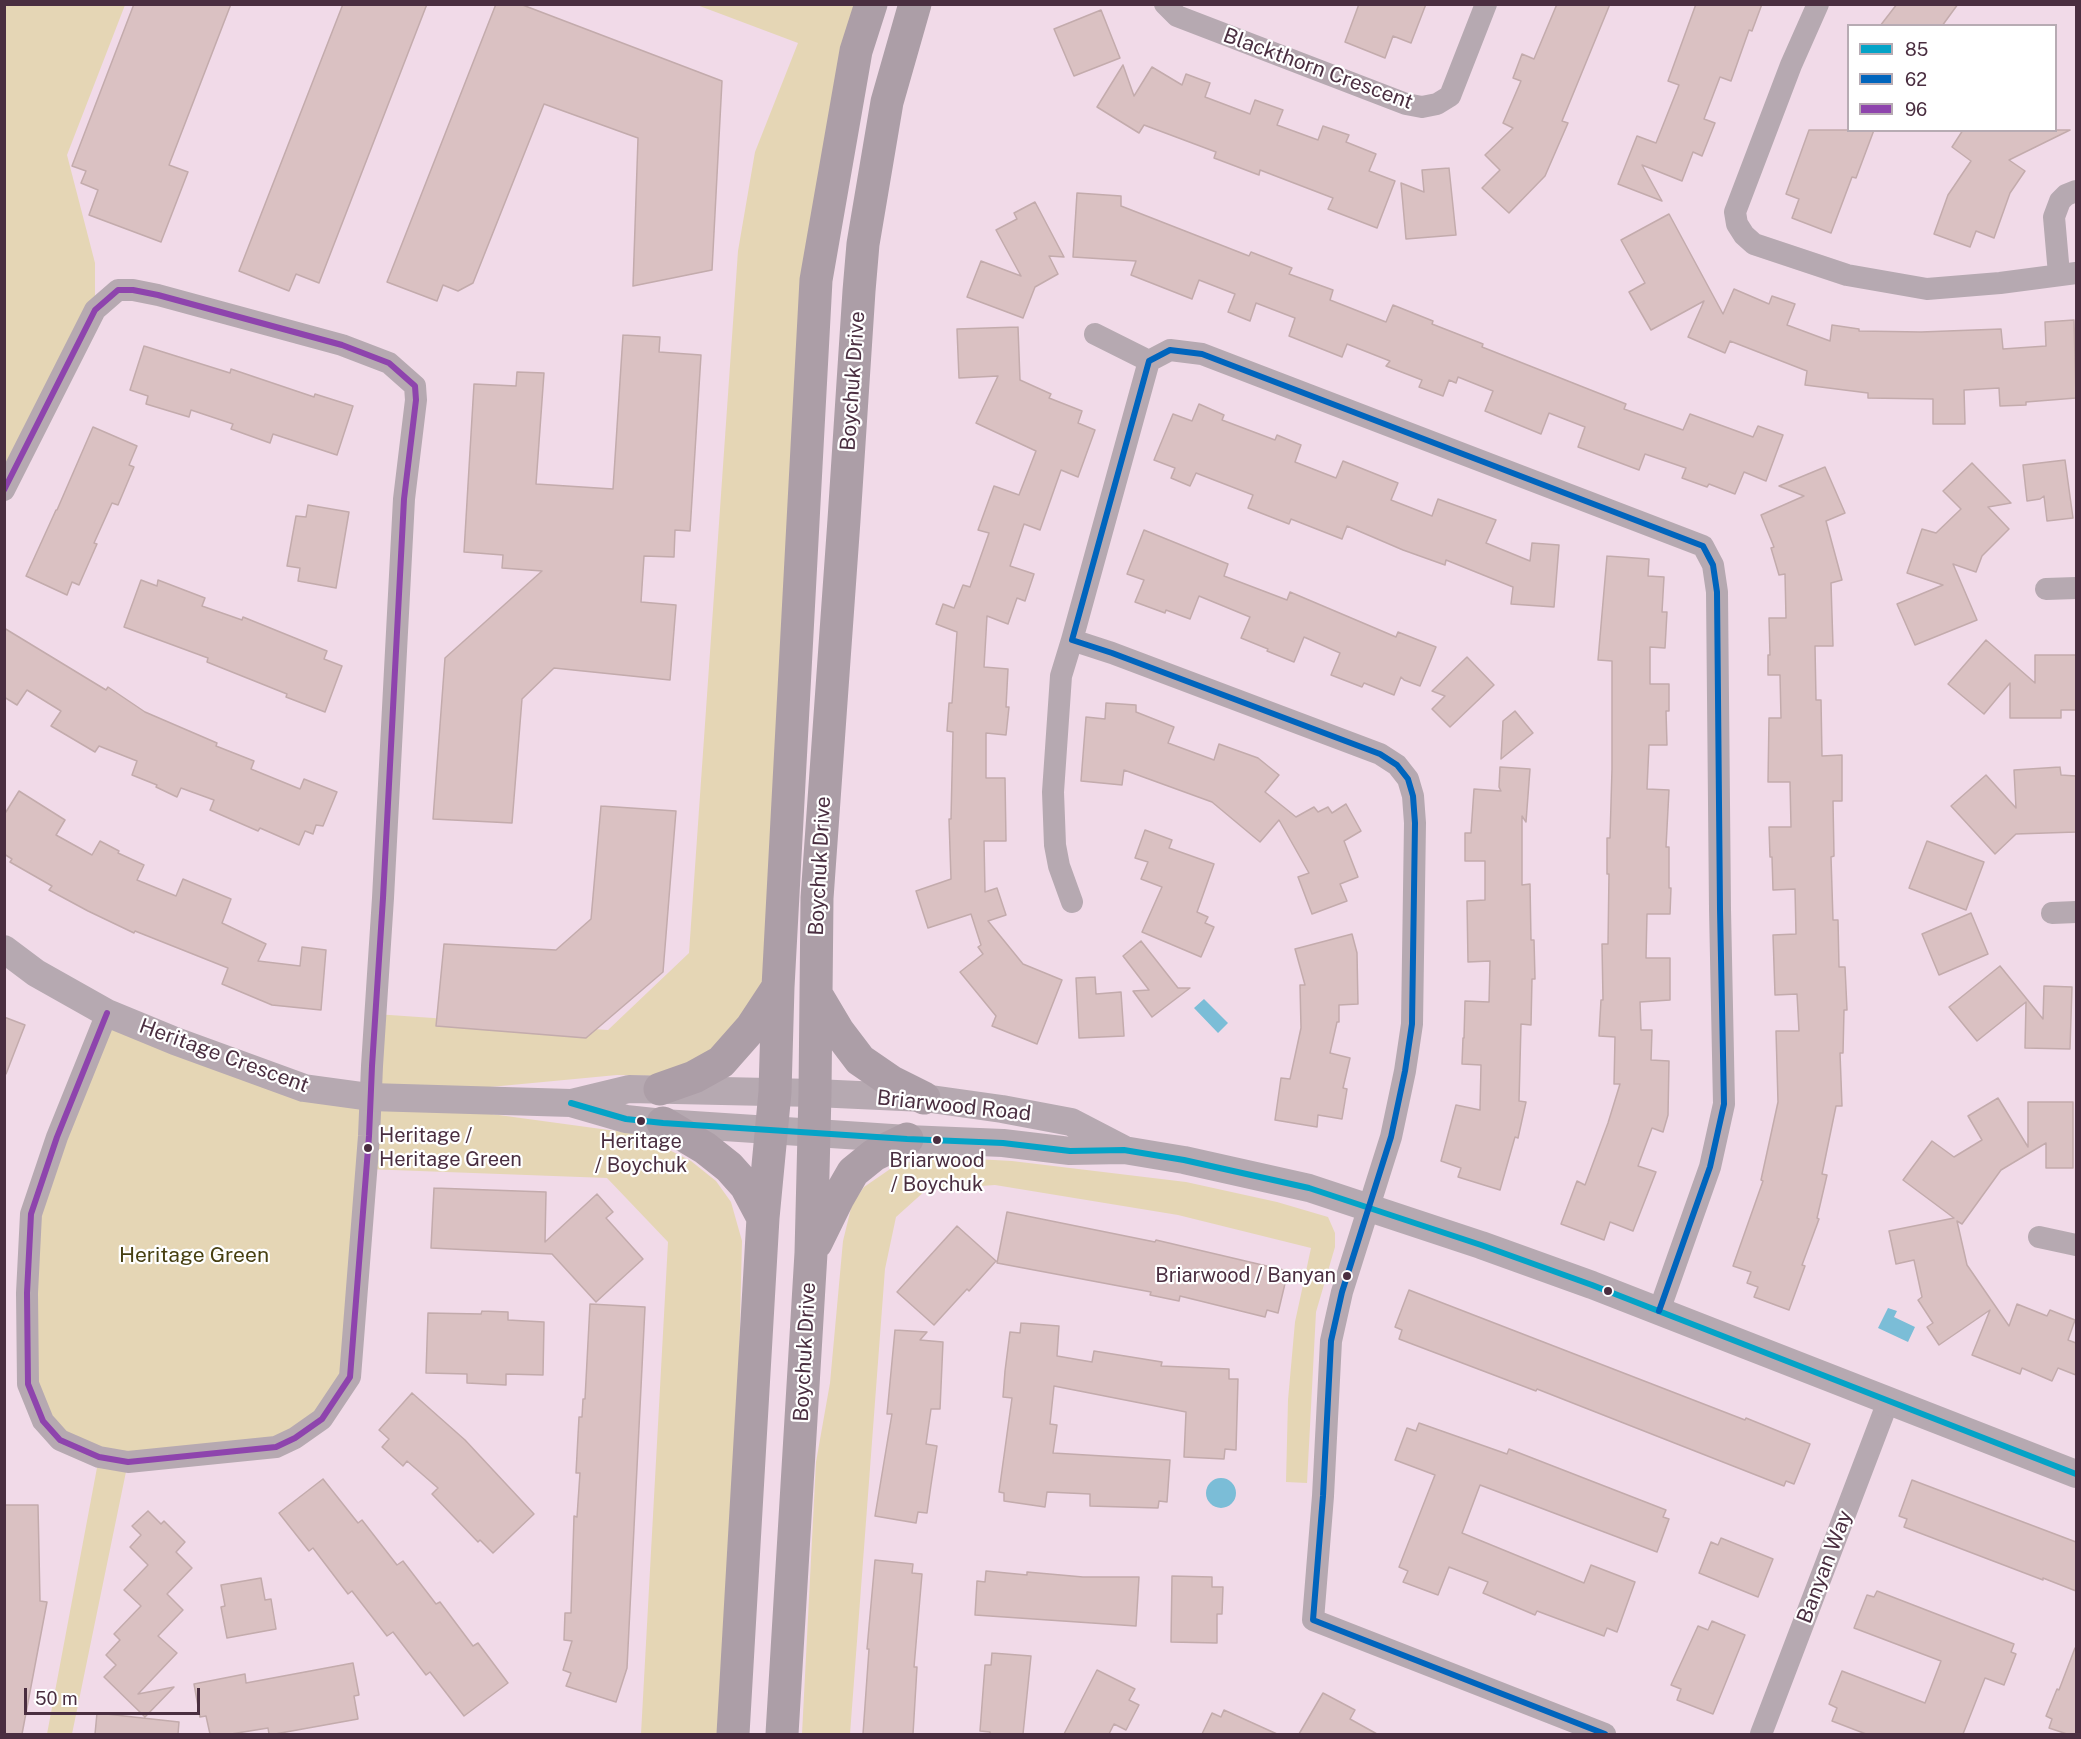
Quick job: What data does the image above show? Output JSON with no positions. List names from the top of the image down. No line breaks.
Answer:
{"streets":{"main road":["Boychuk Drive"],"street":["Blackthorn Crescent","Heritage Crescent","Briarwood Road","Banyan Way"]},"crossings":[["Boychuk Drive","Heritage Crescent"],["Boychuk Drive","Briarwood Road"],["Heritage Crescent","Briarwood Road"],["Briarwood Road","Banyan Way"]],"parks":["Heritage Green"],"places":["Heritage / Boychuk","Briarwood / Boychuk","Heritage / Heritage Green","Briarwood / Banyan"],"lines":["transit line 96","transit line 62","transit line 85"],"legend":["85","62","96"],"scale_bar":"50 m"}
